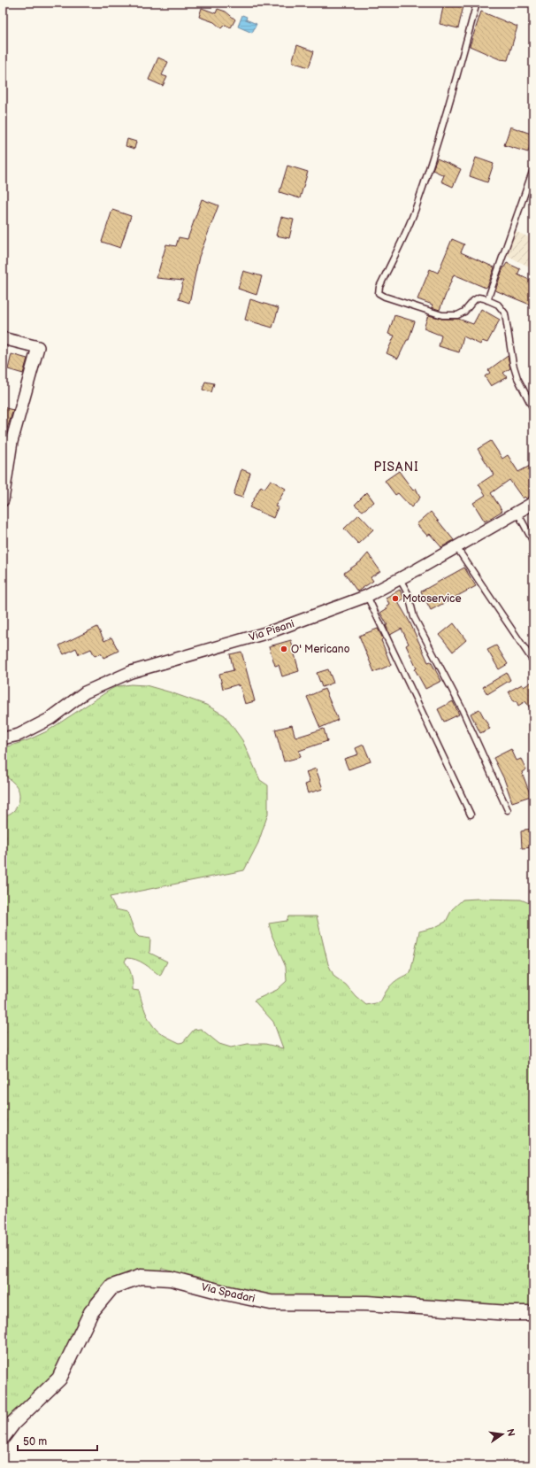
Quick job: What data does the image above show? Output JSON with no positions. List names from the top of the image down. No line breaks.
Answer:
{"streets":{"street":["Via Pisani","Via Spadari"]},"districts":["PISANI"],"places":["Motoservice","O' Mericano"],"scale_bar":"50 m","north":"right"}
